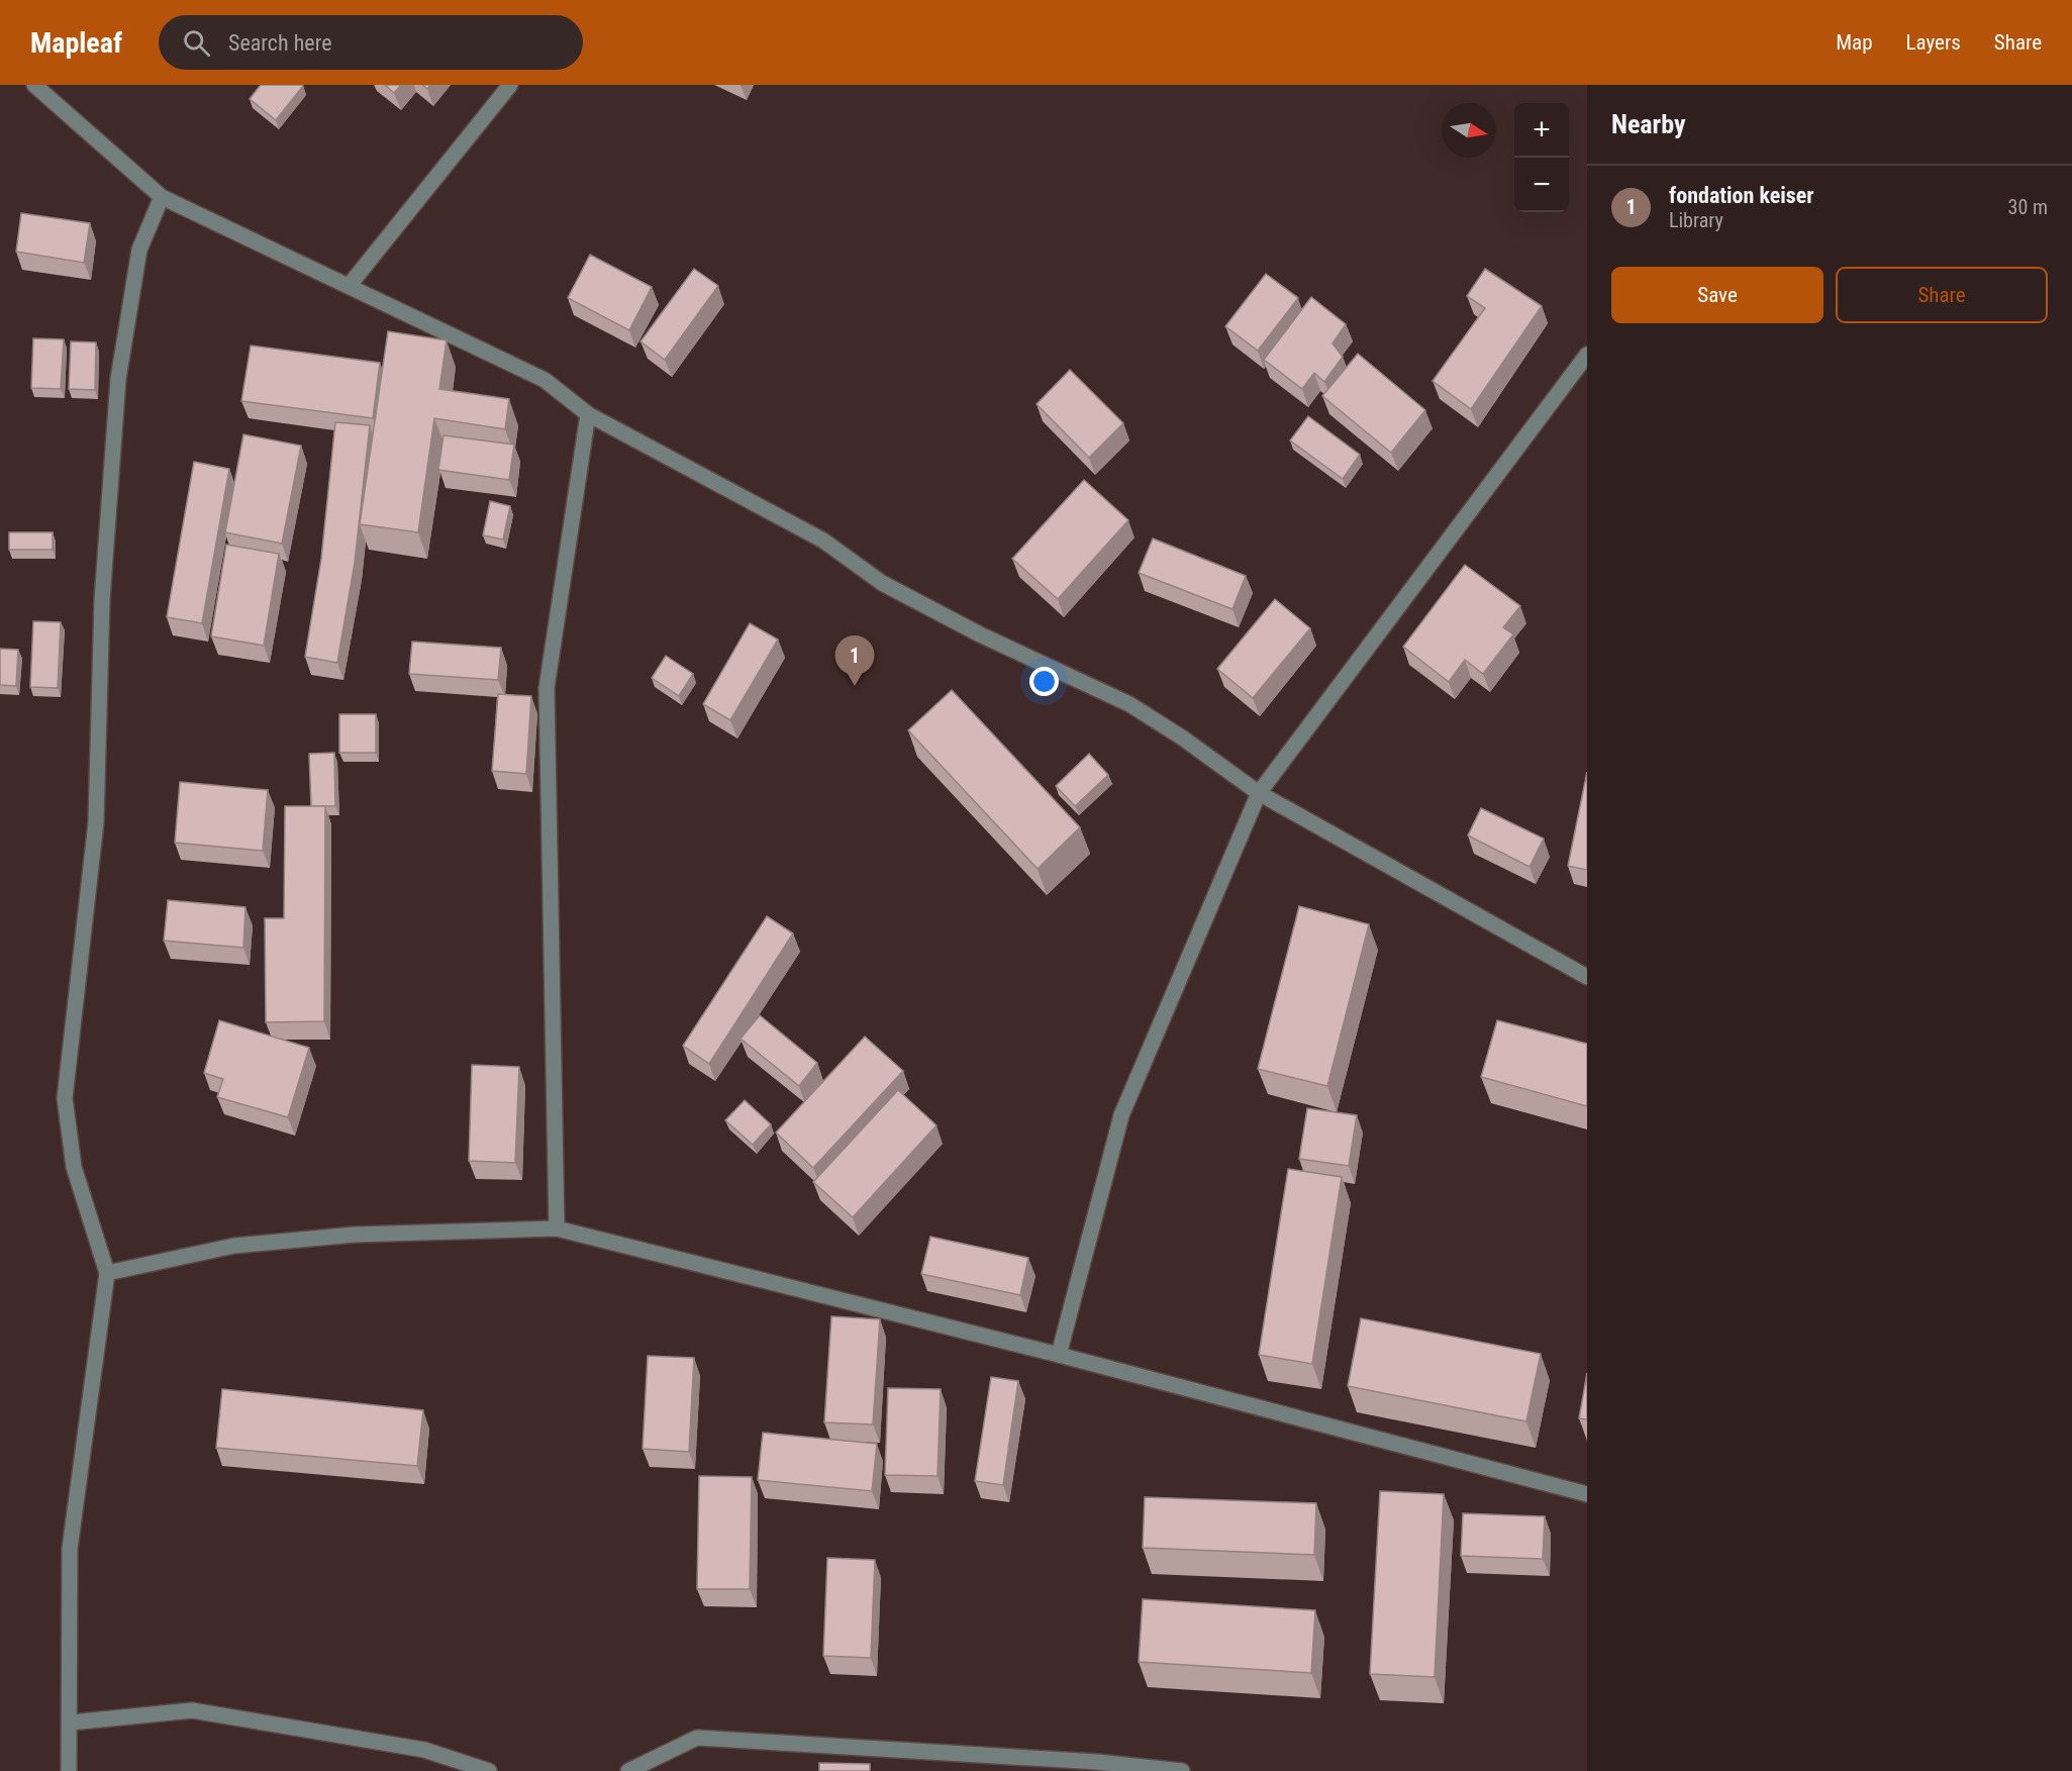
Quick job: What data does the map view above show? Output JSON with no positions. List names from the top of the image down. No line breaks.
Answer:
{"north":"right","page":{"header":"Mapleaf","search":"Search here","nav":["Map","Layers","Share"],"heading":"Nearby","map_buttons":["+","−"],"list":[{"mark":"1","name":"fondation keiser","note":"Library","value":"30 m"}],"buttons":["Save","Share"],"pins":"1"}}
